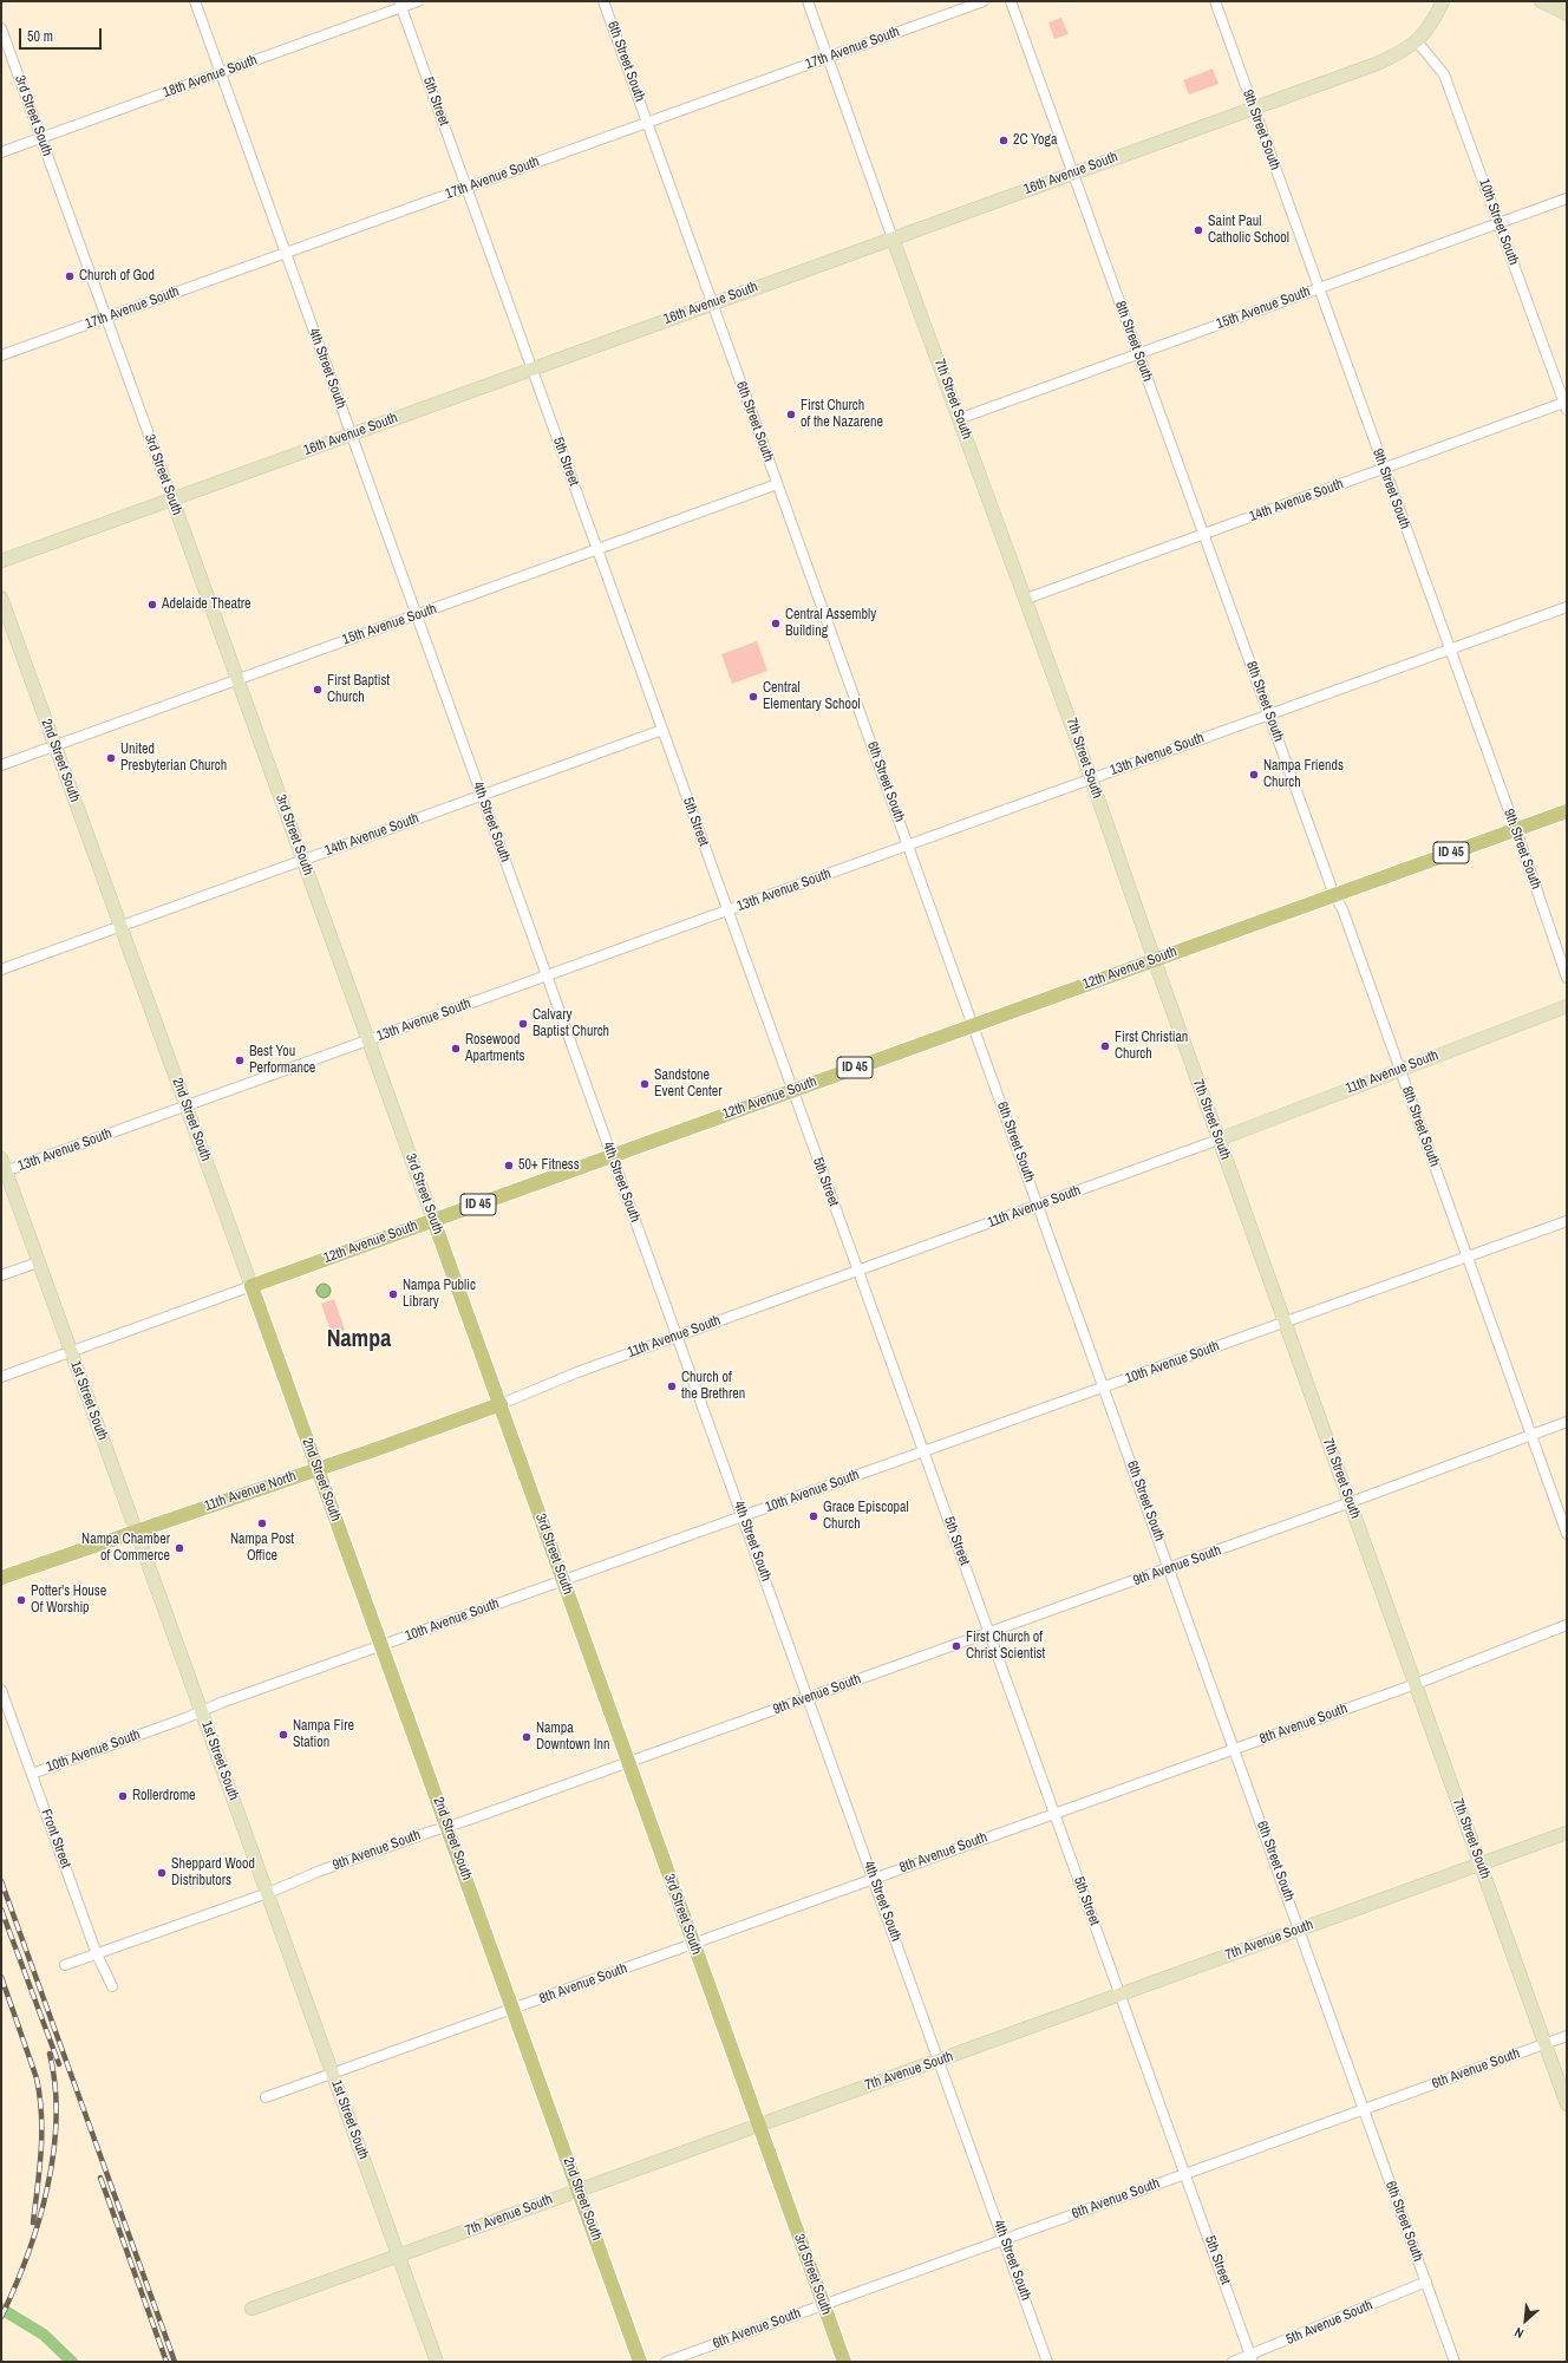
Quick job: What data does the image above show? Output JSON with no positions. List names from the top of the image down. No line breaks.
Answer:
{"streets":{"main road":["3rd Street South","2nd Street South","ID 45","12th Avenue South","11th Avenue North"],"street":["17th Avenue South","6th Street South","18th Avenue South","5th Street","9th Street South","16th Avenue South","10th Street South","15th Avenue South","8th Street South","4th Street South","7th Street South","14th Avenue South","13th Avenue South","11th Avenue South","10th Avenue South","1st Street South","9th Avenue South","8th Avenue South","Front Street","7th Avenue South","6th Avenue South","5th Avenue South"]},"crossings":[["17th Avenue South","6th Street South"],["17th Avenue South","5th Street"],["17th Avenue South","3rd Street South"],["17th Avenue South","4th Street South"],["17th Avenue South","7th Street South"],["6th Street South","16th Avenue South"],["6th Street South","15th Avenue South"],["6th Street South","13th Avenue South"],["6th Street South","12th Avenue South"],["6th Street South","11th Avenue South"],["6th Street South","10th Avenue South"],["6th Street South","9th Avenue South"],["6th Street South","8th Avenue South"],["6th Street South","7th Avenue South"],["6th Street South","6th Avenue South"],["6th Street South","5th Avenue South"],["18th Avenue South","5th Street"],["18th Avenue South","3rd Street South"],["18th Avenue South","4th Street South"],["5th Street","16th Avenue South"],["5th Street","15th Avenue South"],["5th Street","14th Avenue South"],["5th Street","13th Avenue South"],["5th Street","12th Avenue South"],["5th Street","11th Avenue South"],["5th Street","10th Avenue South"],["5th Street","9th Avenue South"],["5th Street","8th Avenue South"],["5th Street","7th Avenue South"],["5th Street","6th Avenue South"],["5th Street","5th Avenue South"],["3rd Street South","16th Avenue South"],["3rd Street South","15th Avenue South"],["3rd Street South","14th Avenue South"],["3rd Street South","13th Avenue South"],["3rd Street South","12th Avenue South"],["3rd Street South","11th Avenue South"],["3rd Street South","10th Avenue South"],["3rd Street South","11th Avenue North"],["3rd Street South","9th Avenue South"],["3rd Street South","8th Avenue South"],["3rd Street South","7th Avenue South"],["3rd Street South","6th Avenue South"],["9th Street South","16th Avenue South"],["9th Street South","15th Avenue South"],["9th Street South","14th Avenue South"],["9th Street South","13th Avenue South"],["9th Street South","12th Avenue South"],["16th Avenue South","10th Street South"],["16th Avenue South","8th Street South"],["16th Avenue South","4th Street South"],["16th Avenue South","7th Street South"],["10th Street South","15th Avenue South"],["10th Street South","14th Avenue South"],["15th Avenue South","8th Street South"],["15th Avenue South","4th Street South"],["15th Avenue South","7th Street South"],["15th Avenue South","2nd Street South"],["8th Street South","14th Avenue South"],["8th Street South","13th Avenue South"],["8th Street South","12th Avenue South"],["8th Street South","11th Avenue South"],["8th Street South","10th Avenue South"],["8th Street South","9th Avenue South"],["4th Street South","14th Avenue South"],["4th Street South","13th Avenue South"],["4th Street South","12th Avenue South"],["4th Street South","11th Avenue South"],["4th Street South","10th Avenue South"],["4th Street South","9th Avenue South"],["4th Street South","8th Avenue South"],["4th Street South","7th Avenue South"],["4th Street South","6th Avenue South"],["7th Street South","14th Avenue South"],["7th Street South","13th Avenue South"],["7th Street South","12th Avenue South"],["7th Street South","11th Avenue South"],["7th Street South","10th Avenue South"],["7th Street South","9th Avenue South"],["7th Street South","8th Avenue South"],["7th Street South","7th Avenue South"],["7th Street South","6th Avenue South"],["14th Avenue South","2nd Street South"],["13th Avenue South","2nd Street South"],["13th Avenue South","1st Street South"],["2nd Street South","12th Avenue South"],["2nd Street South","10th Avenue South"],["2nd Street South","11th Avenue North"],["2nd Street South","9th Avenue South"],["2nd Street South","8th Avenue South"],["2nd Street South","7th Avenue South"],["12th Avenue South","1st Street South"],["11th Avenue South","11th Avenue North"],["10th Avenue South","1st Street South"],["10th Avenue South","Front Street"],["1st Street South","11th Avenue North"],["1st Street South","9th Avenue South"],["1st Street South","8th Avenue South"],["1st Street South","7th Avenue South"],["9th Avenue South","Front Street"]],"districts":["Nampa"],"places":["2C Yoga","Saint Paul Catholic School","Church of God","First Church of the Nazarene","Adelaide Theatre","Central Assembly Building","First Baptist Church","Central Elementary School","United Presbyterian Church","Nampa Friends Church","Calvary Baptist Church","First Christian Church","Rosewood Apartments","Best You Performance","Sandstone Event Center","50+ Fitness","Nampa Public Library","Church of the Brethren","Grace Episcopal Church","Nampa Post Office","Nampa Chamber of Commerce","Potter's House Of Worship","First Church of Christ Scientist","Nampa Fire Station","Nampa Downtown Inn","Rollerdrome","Sheppard Wood Distributors"],"scale_bar":"50 m","north":"bottom left"}
